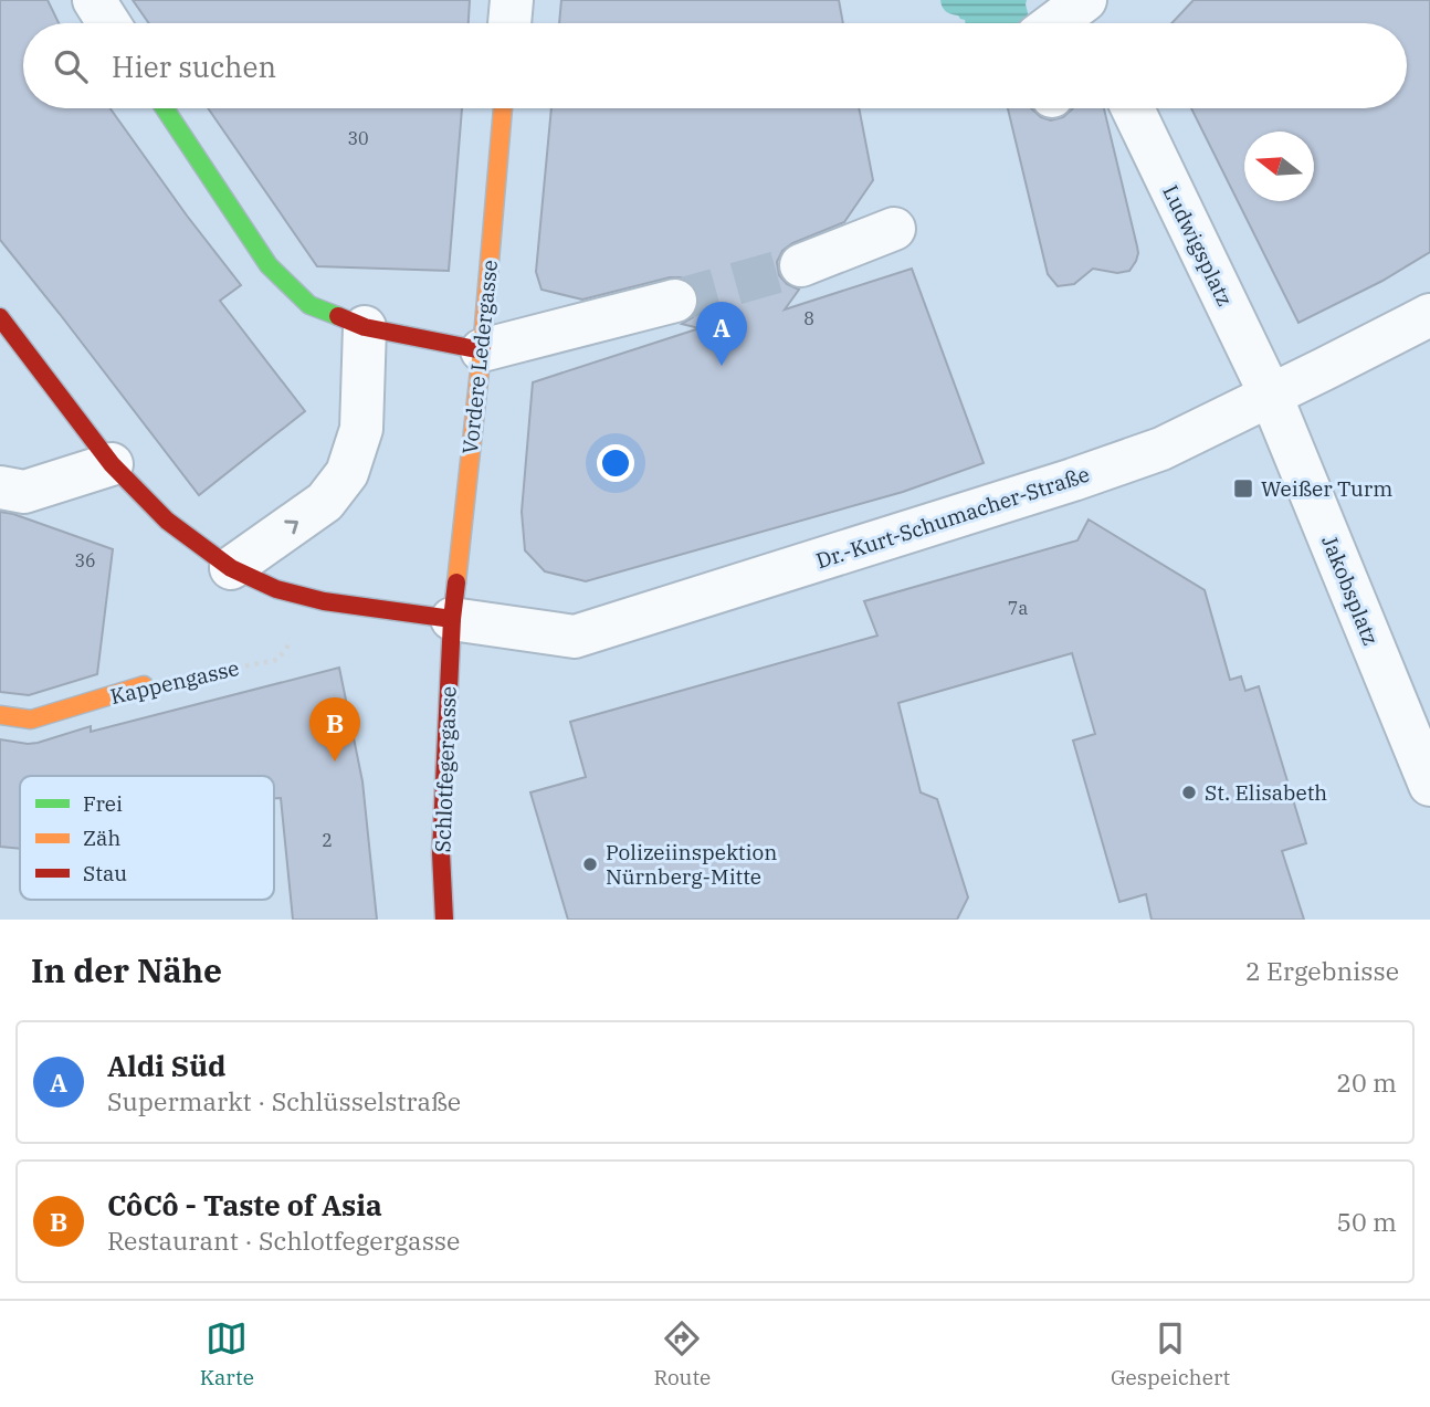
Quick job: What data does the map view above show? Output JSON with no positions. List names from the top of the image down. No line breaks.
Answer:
{"streets":{"street":["Ludwigsplatz","Vordere Ledergasse","Dr.-Kurt-Schumacher-Straße","Jakobsplatz","Kappengasse","Schlotfegergasse"]},"crossings":[["Ludwigsplatz","Dr.-Kurt-Schumacher-Straße"],["Ludwigsplatz","Jakobsplatz"],["Vordere Ledergasse","Dr.-Kurt-Schumacher-Straße"],["Vordere Ledergasse","Schlotfegergasse"],["Dr.-Kurt-Schumacher-Straße","Jakobsplatz"],["Dr.-Kurt-Schumacher-Straße","Schlotfegergasse"]],"places":{"transit":["Weißer Turm"],"other":["St. Elisabeth","Polizeiinspektion Nürnberg-Mitte"]},"house_numbers":["30","8","36","7a","2"],"legend":["Frei","Zäh","Stau"],"north":"left","page":{"search":"Hier suchen","pins":["A","B"],"heading":["In der Nähe","2 Ergebnisse"],"list":[{"mark":"A","name":"Aldi Süd","note":"Supermarkt · Schlüsselstraße","value":"20 m"},{"mark":"B","name":"CôCô - Taste of Asia","note":"Restaurant · Schlotfegergasse","value":"50 m"}],"nav":["Karte","Route","Gespeichert"]}}
